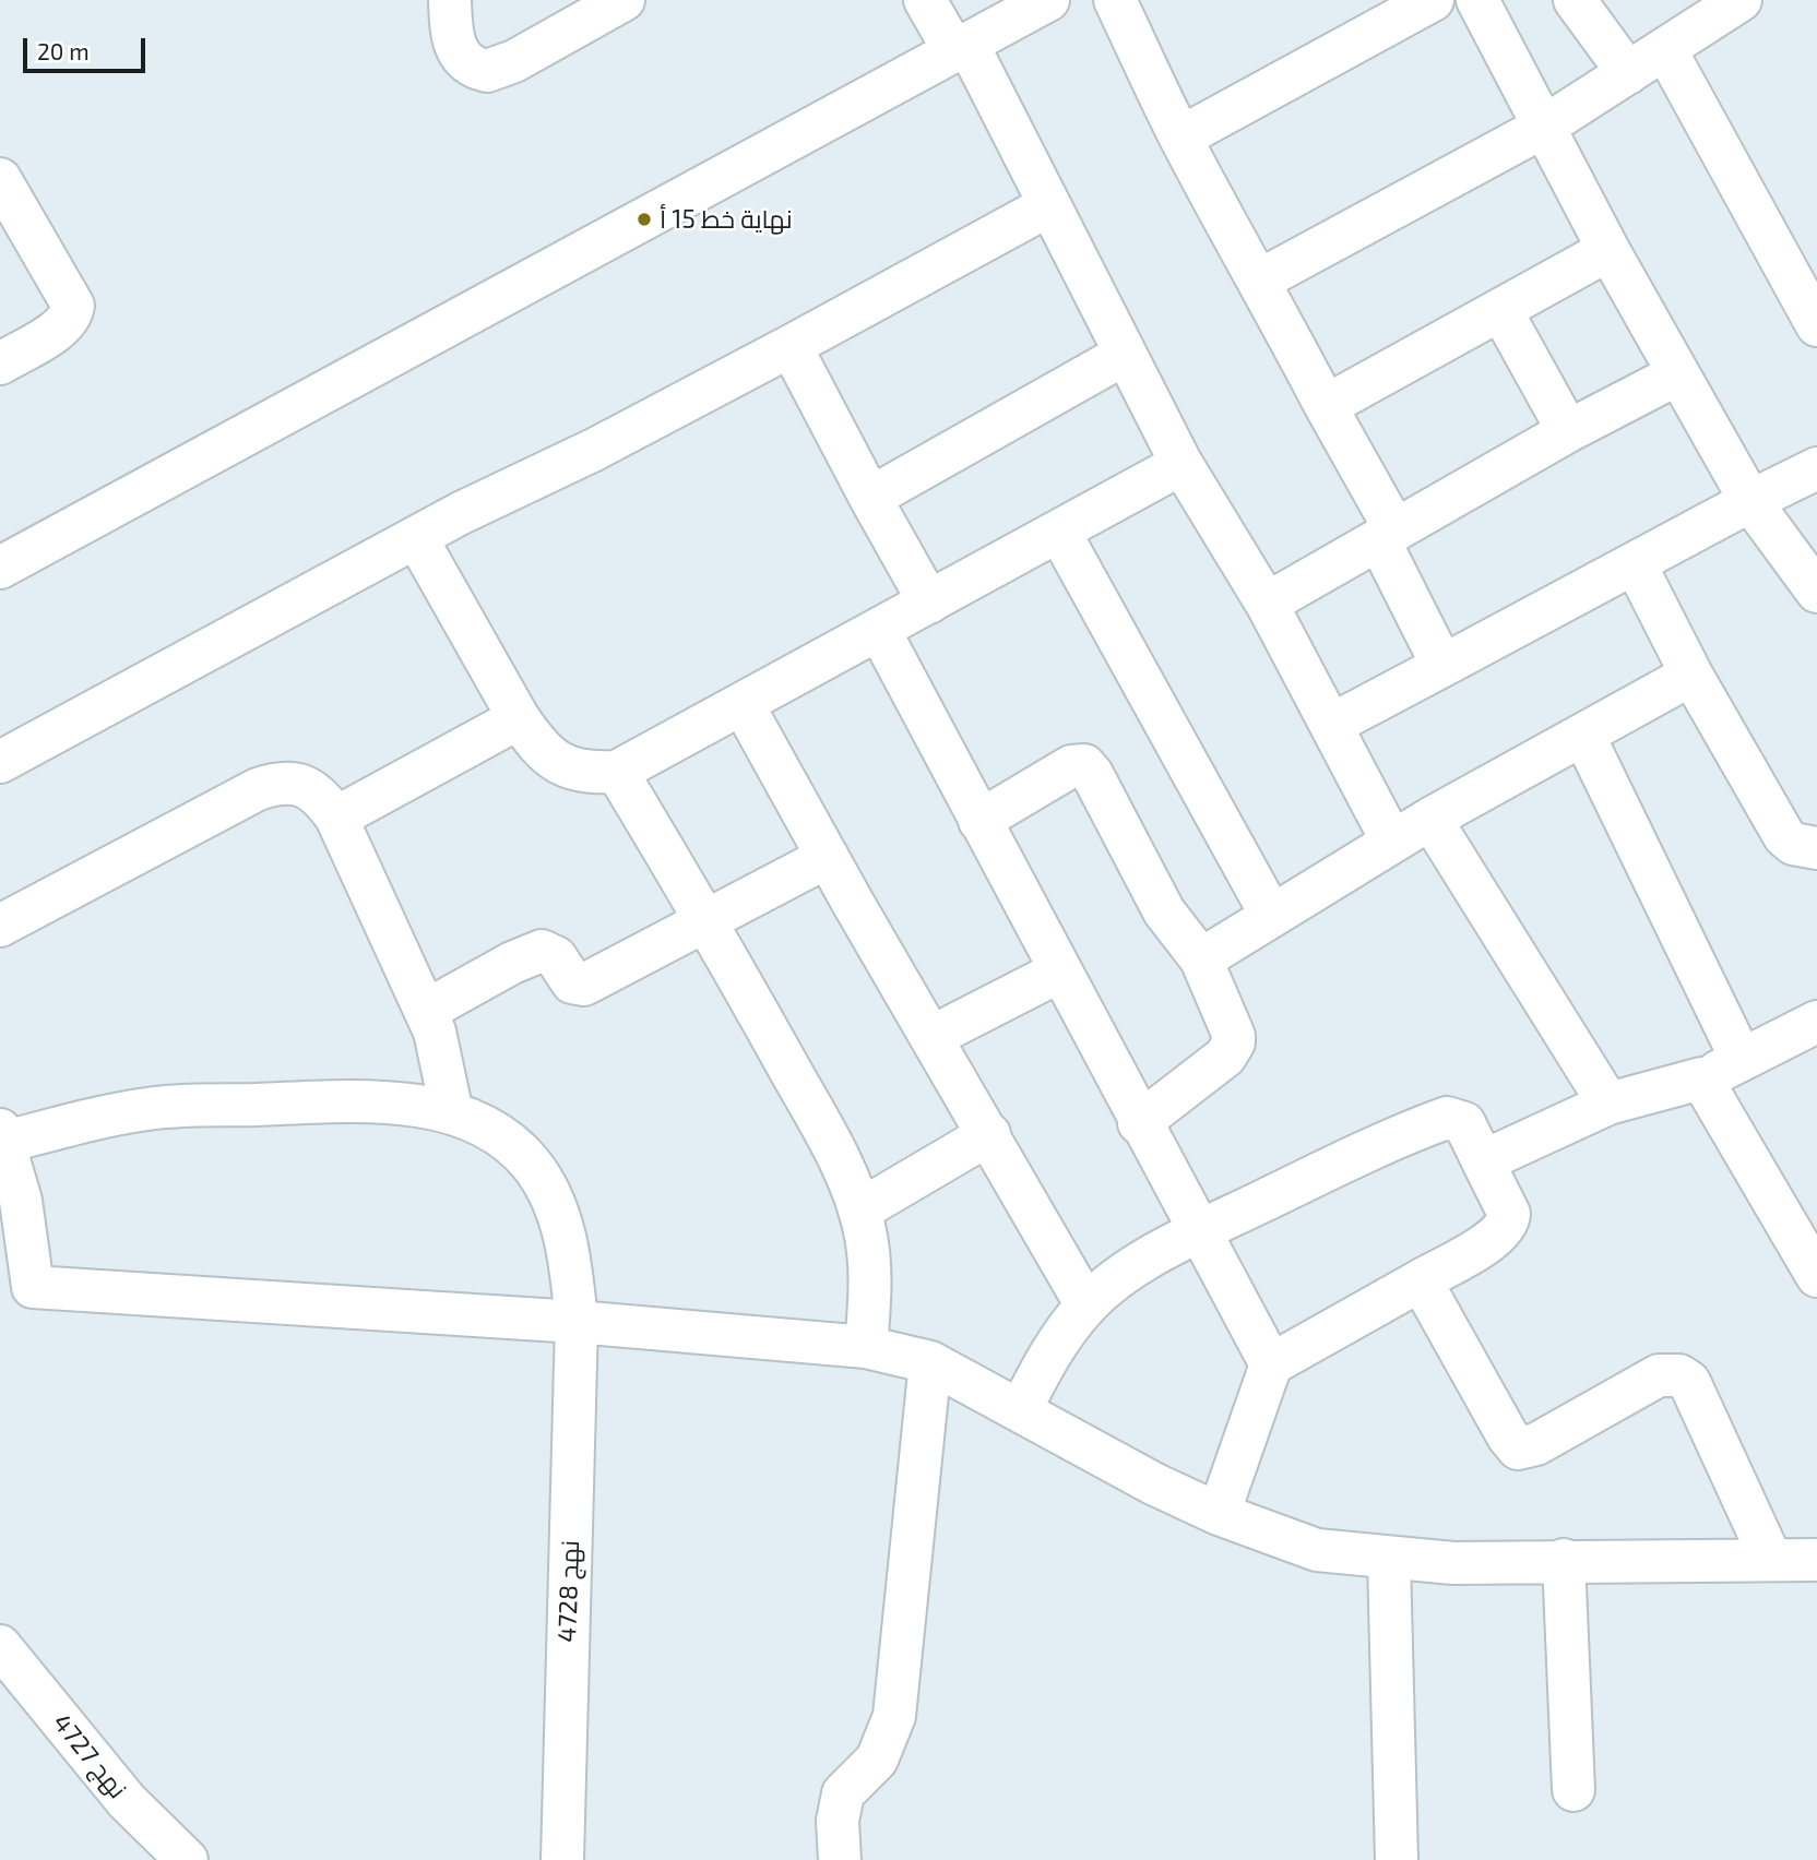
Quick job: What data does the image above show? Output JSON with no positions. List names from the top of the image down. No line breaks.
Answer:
{"streets":{"street":["نهج 4728","نهج 4727"]},"places":["نهاية خط 15 أ"],"scale_bar":"20 m"}
